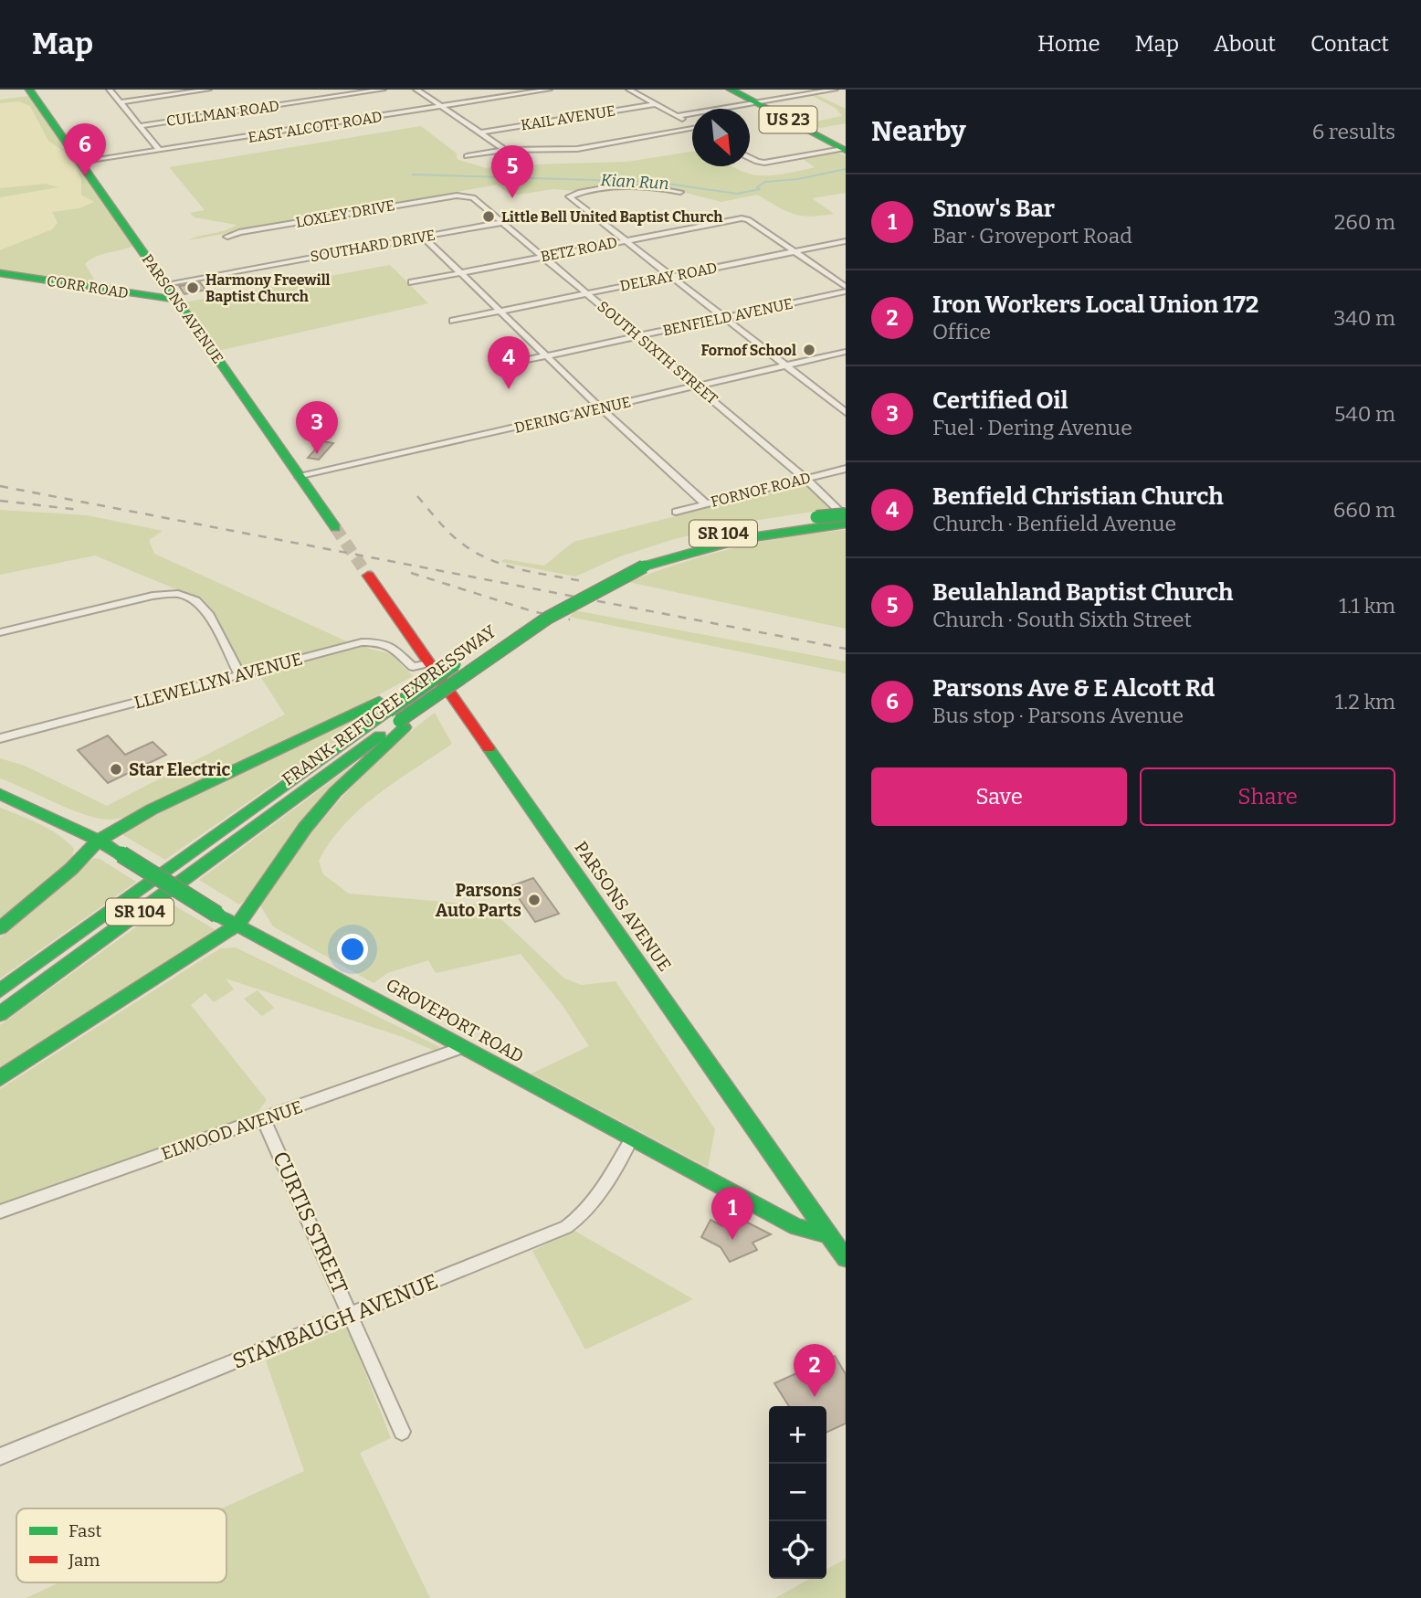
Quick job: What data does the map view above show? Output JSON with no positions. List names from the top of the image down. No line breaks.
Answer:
{"streets":{"main road":["US 23","CORR ROAD","PARSONS AVENUE","SR 104","FRANK-REFUGEE EXPRESSWAY","GROVEPORT ROAD"],"street":["CULLMAN ROAD","KAIL AVENUE","EAST ALCOTT ROAD","LOXLEY DRIVE","SOUTHARD DRIVE","BETZ ROAD","DELRAY ROAD","BENFIELD AVENUE","SOUTH SIXTH STREET","DERING AVENUE","FORNOF ROAD","LLEWELLYN AVENUE","ELWOOD AVENUE","CURTIS STREET","STAMBAUGH AVENUE"]},"crossings":[["EAST ALCOTT ROAD","PARSONS AVENUE"],["LOXLEY DRIVE","SOUTH SIXTH STREET"],["SOUTHARD DRIVE","PARSONS AVENUE"],["SOUTHARD DRIVE","SOUTH SIXTH STREET"],["BETZ ROAD","DELRAY ROAD"],["BETZ ROAD","SOUTH SIXTH STREET"],["DELRAY ROAD","SOUTH SIXTH STREET"],["CORR ROAD","PARSONS AVENUE"],["PARSONS AVENUE","DERING AVENUE"],["PARSONS AVENUE","LLEWELLYN AVENUE"],["PARSONS AVENUE","GROVEPORT ROAD"],["BENFIELD AVENUE","SOUTH SIXTH STREET"],["SOUTH SIXTH STREET","DERING AVENUE"],["SOUTH SIXTH STREET","FORNOF ROAD"],["SOUTH SIXTH STREET","FRANK-REFUGEE EXPRESSWAY"],["GROVEPORT ROAD","ELWOOD AVENUE"],["GROVEPORT ROAD","STAMBAUGH AVENUE"],["ELWOOD AVENUE","CURTIS STREET"],["CURTIS STREET","STAMBAUGH AVENUE"]],"water":["Kian Run"],"places":["Little Bell United Baptist Church","Harmony Freewill Baptist Church","Fornof School","Star Electric","Parsons Auto Parts"],"legend":["Fast","Jam"],"north":"bottom right","page":{"header":"Map","nav":["Home","Map","About","Contact"],"heading":["Nearby","6 results"],"pins":["6","5","4","3","1","2"],"list":[{"mark":"1","name":"Snow's Bar","note":"Bar · Groveport Road","value":"260 m"},{"mark":"2","name":"Iron Workers Local Union 172","note":"Office","value":"340 m"},{"mark":"3","name":"Certified Oil","note":"Fuel · Dering Avenue","value":"540 m"},{"mark":"4","name":"Benfield Christian Church","note":"Church · Benfield Avenue","value":"660 m"},{"mark":"5","name":"Beulahland Baptist Church","note":"Church · South Sixth Street","value":"1.1 km"},{"mark":"6","name":"Parsons Ave & E Alcott Rd","note":"Bus stop · Parsons Avenue","value":"1.2 km"}],"buttons":["Save","Share"],"map_buttons":["+","−"]}}
